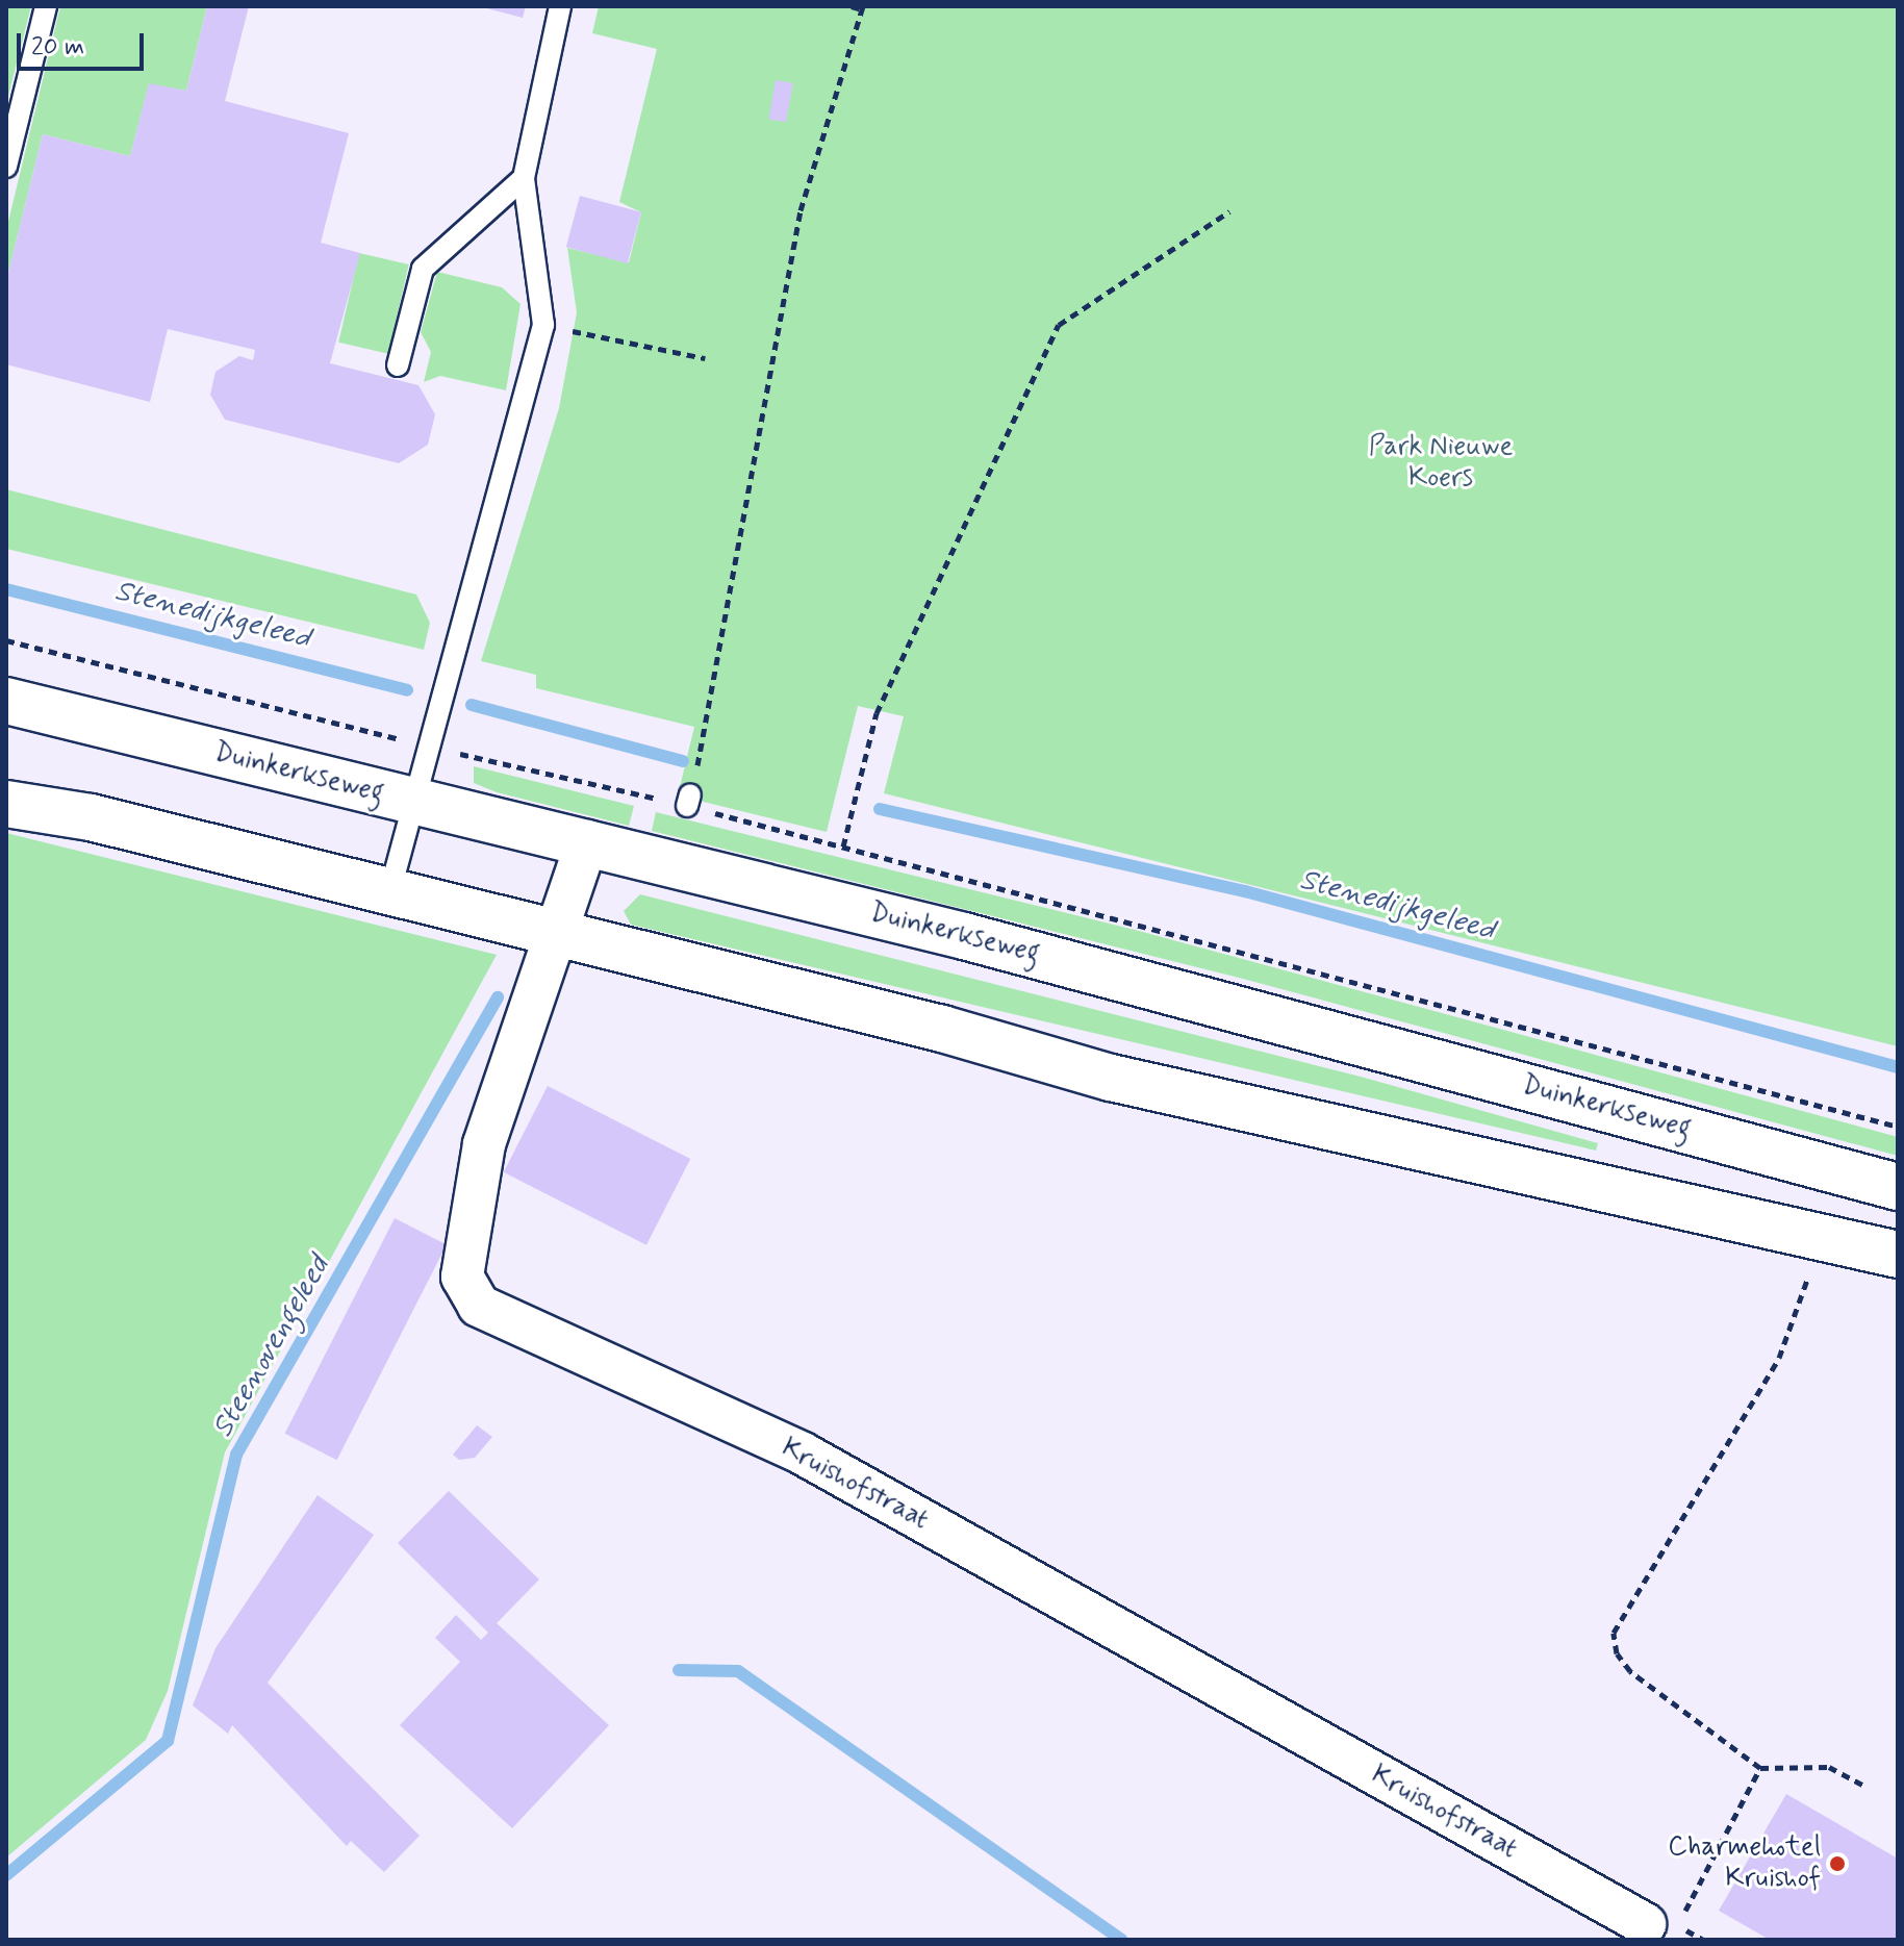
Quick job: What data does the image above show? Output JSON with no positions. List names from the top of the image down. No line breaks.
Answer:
{"streets":{"main road":["Duinkerkseweg"],"street":["Kruishofstraat"]},"crossings":[["Duinkerkseweg","Kruishofstraat"]],"water":["Stenedijkgeleed","Steenovengeleed"],"parks":["Park Nieuwe Koers"],"places":["Charmehotel Kruishof"],"scale_bar":"20 m"}
